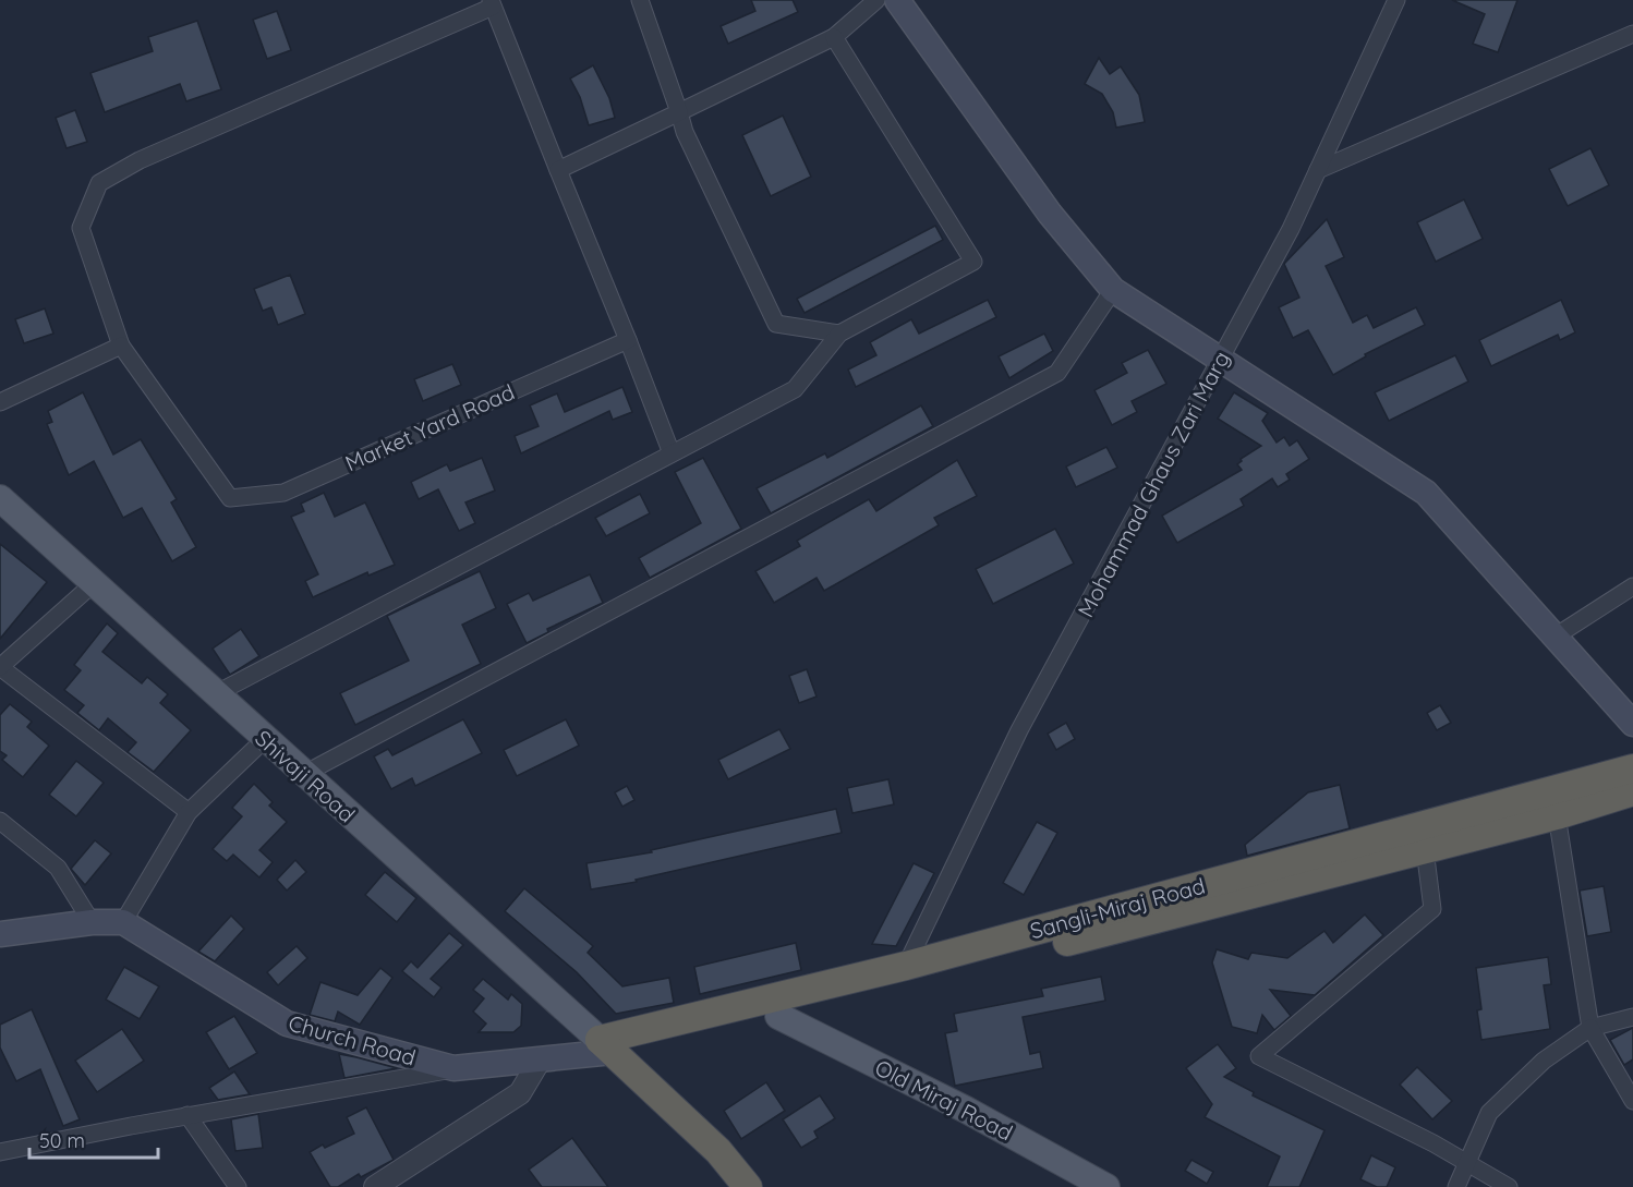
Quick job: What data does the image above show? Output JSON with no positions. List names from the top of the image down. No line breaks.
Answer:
{"streets":{"highway":["Sangli-Miraj Road"],"main road":["Shivaji Road","Church Road","Old Miraj Road"],"street":["Market Yard Road","Mohammad Ghaus Zari Marg"]},"crossings":[["Mohammad Ghaus Zari Marg","Sangli-Miraj Road"],["Shivaji Road","Sangli-Miraj Road"],["Shivaji Road","Church Road"],["Sangli-Miraj Road","Church Road"],["Sangli-Miraj Road","Old Miraj Road"]],"scale_bar":"50 m"}
